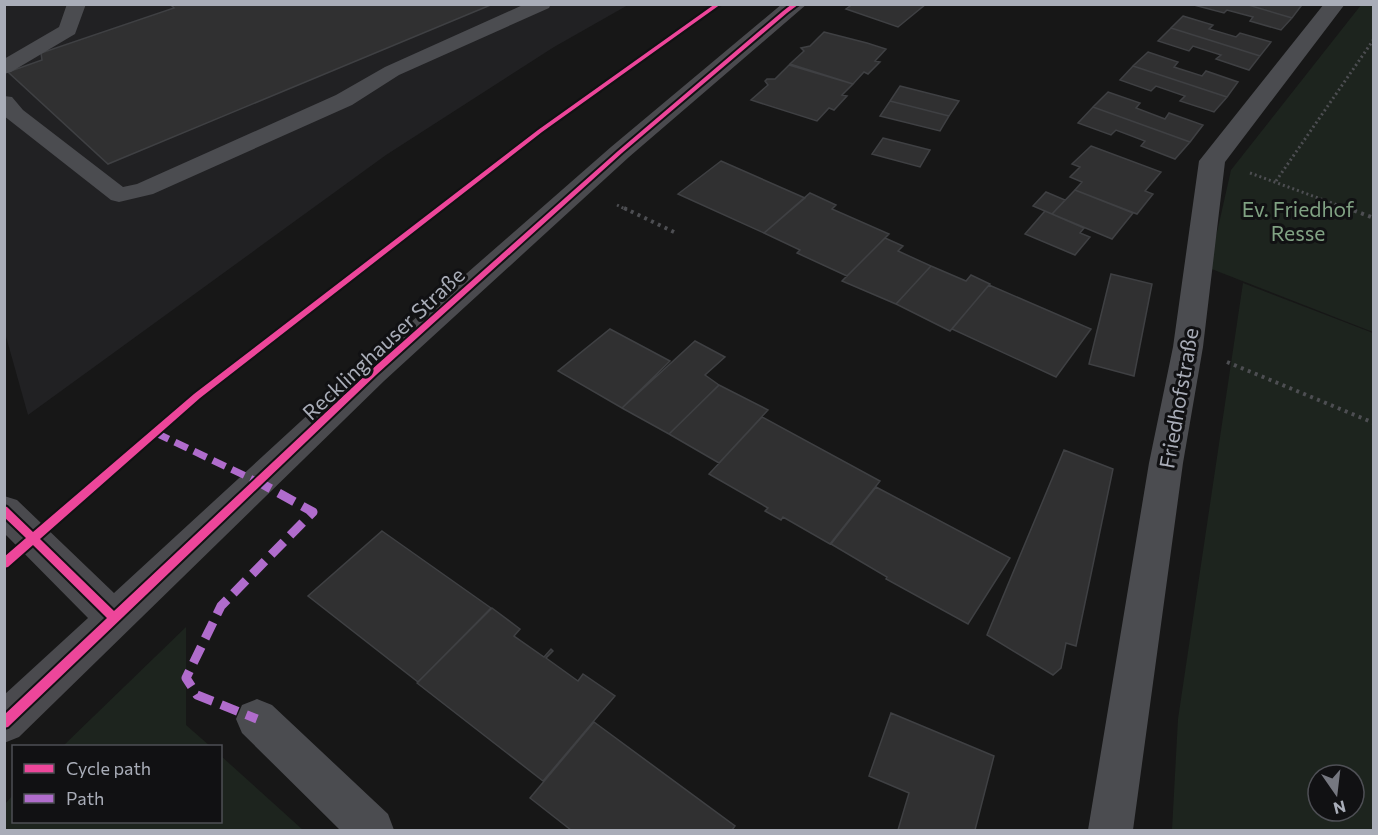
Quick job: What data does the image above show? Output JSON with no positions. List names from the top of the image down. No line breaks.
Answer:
{"streets":{"main road":["Recklinghauser Straße"],"street":["Friedhofstraße"]},"parks":["Ev. Friedhof Resse"],"legend":["Cycle path","Path"],"north":"bottom"}
